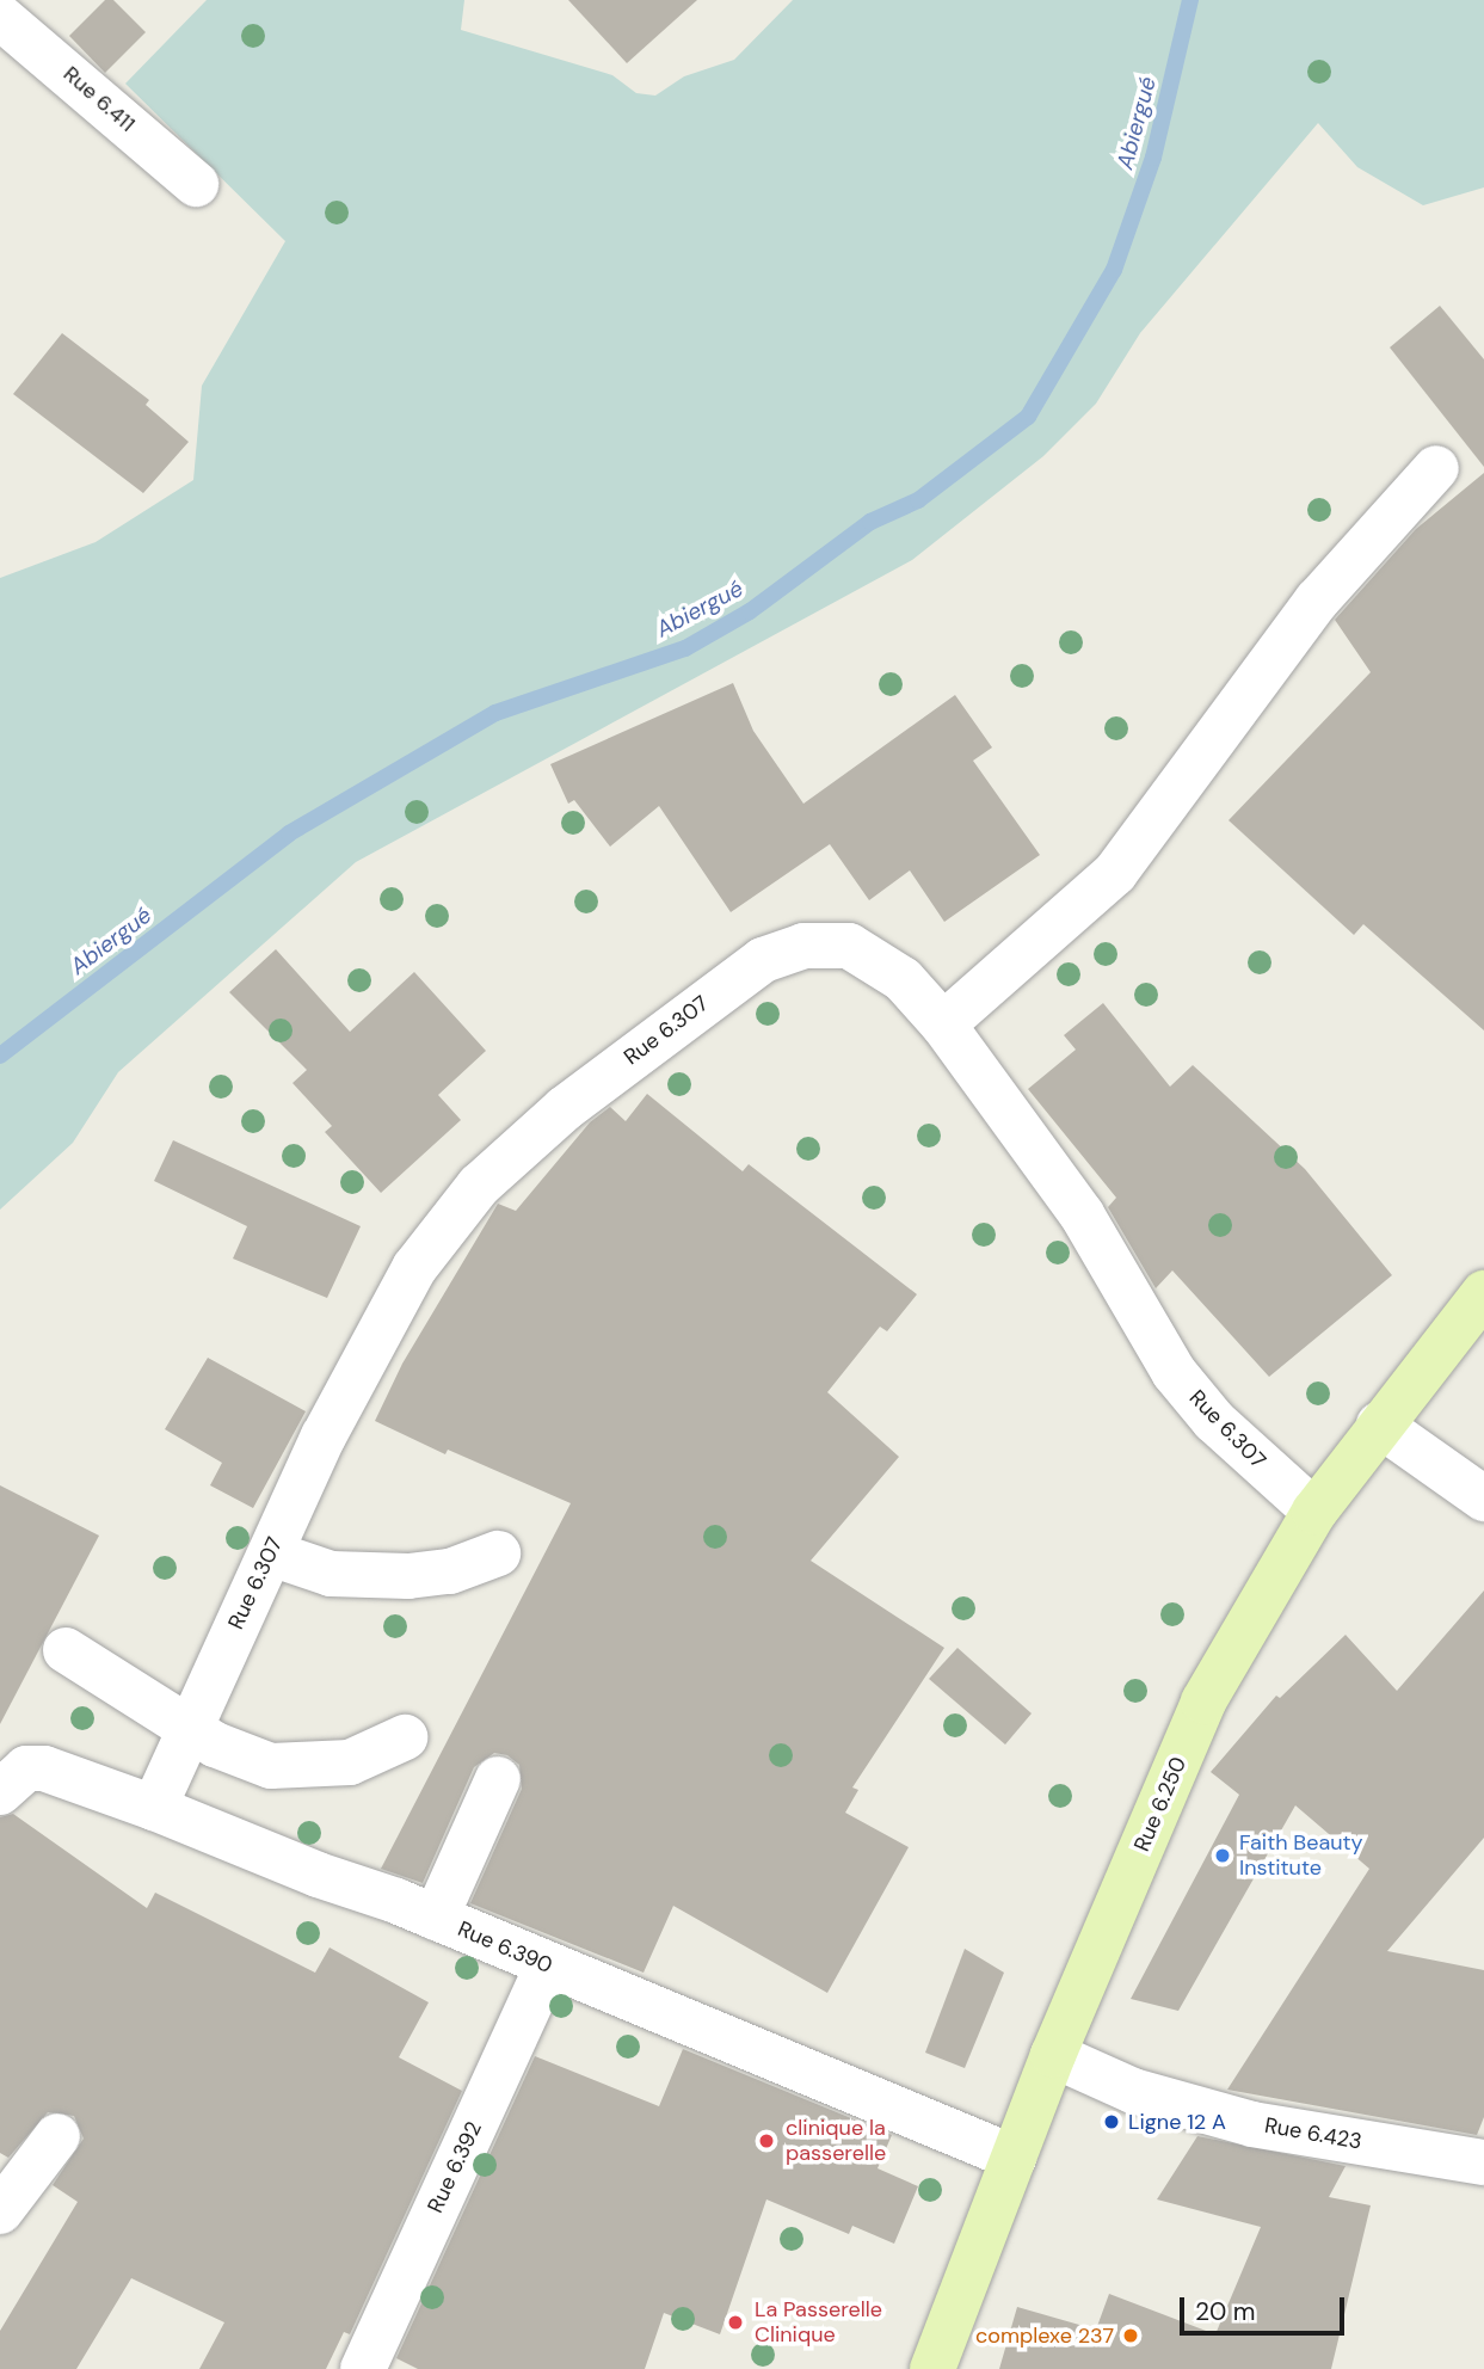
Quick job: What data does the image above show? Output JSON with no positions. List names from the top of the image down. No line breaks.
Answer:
{"streets":{"main road":["Rue 6.250"],"street":["Rue 6.411","Rue 6.307","Rue 6.390","Rue 6.423","Rue 6.392"]},"crossings":[["Rue 6.307","Rue 6.250"],["Rue 6.307","Rue 6.390"],["Rue 6.250","Rue 6.390"],["Rue 6.250","Rue 6.423"],["Rue 6.390","Rue 6.392"]],"water":["Abiergué"],"places":["Faith Beauty Institute","Ligne 12 A","clinique la passerelle","La Passerelle Clinique","complexe 237"],"scale_bar":"20 m"}
